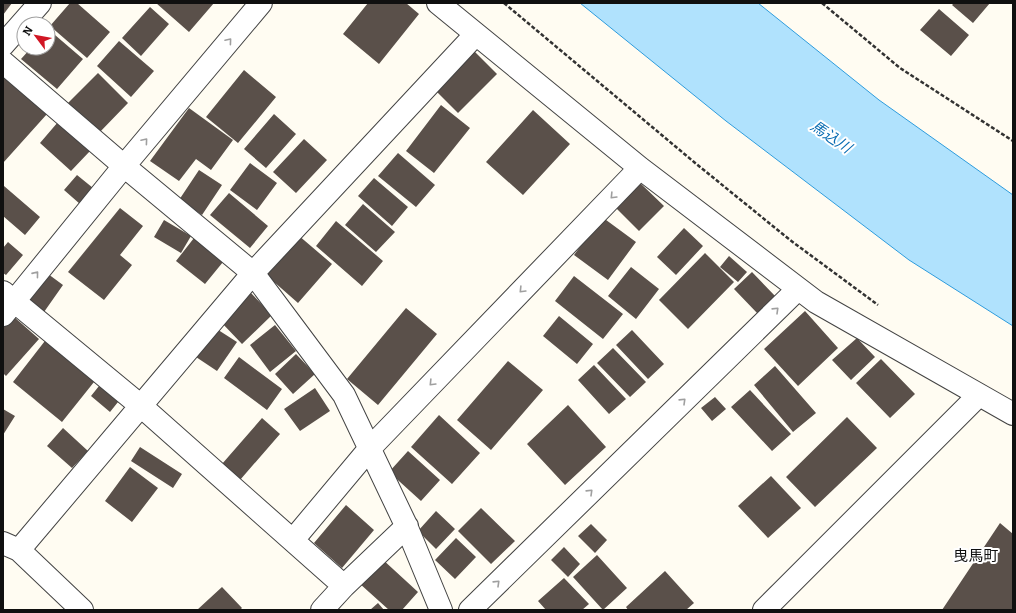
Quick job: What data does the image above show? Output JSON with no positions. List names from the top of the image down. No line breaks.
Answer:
{"districts":["曳馬町"],"water":["馬込川"],"north":"top left"}
